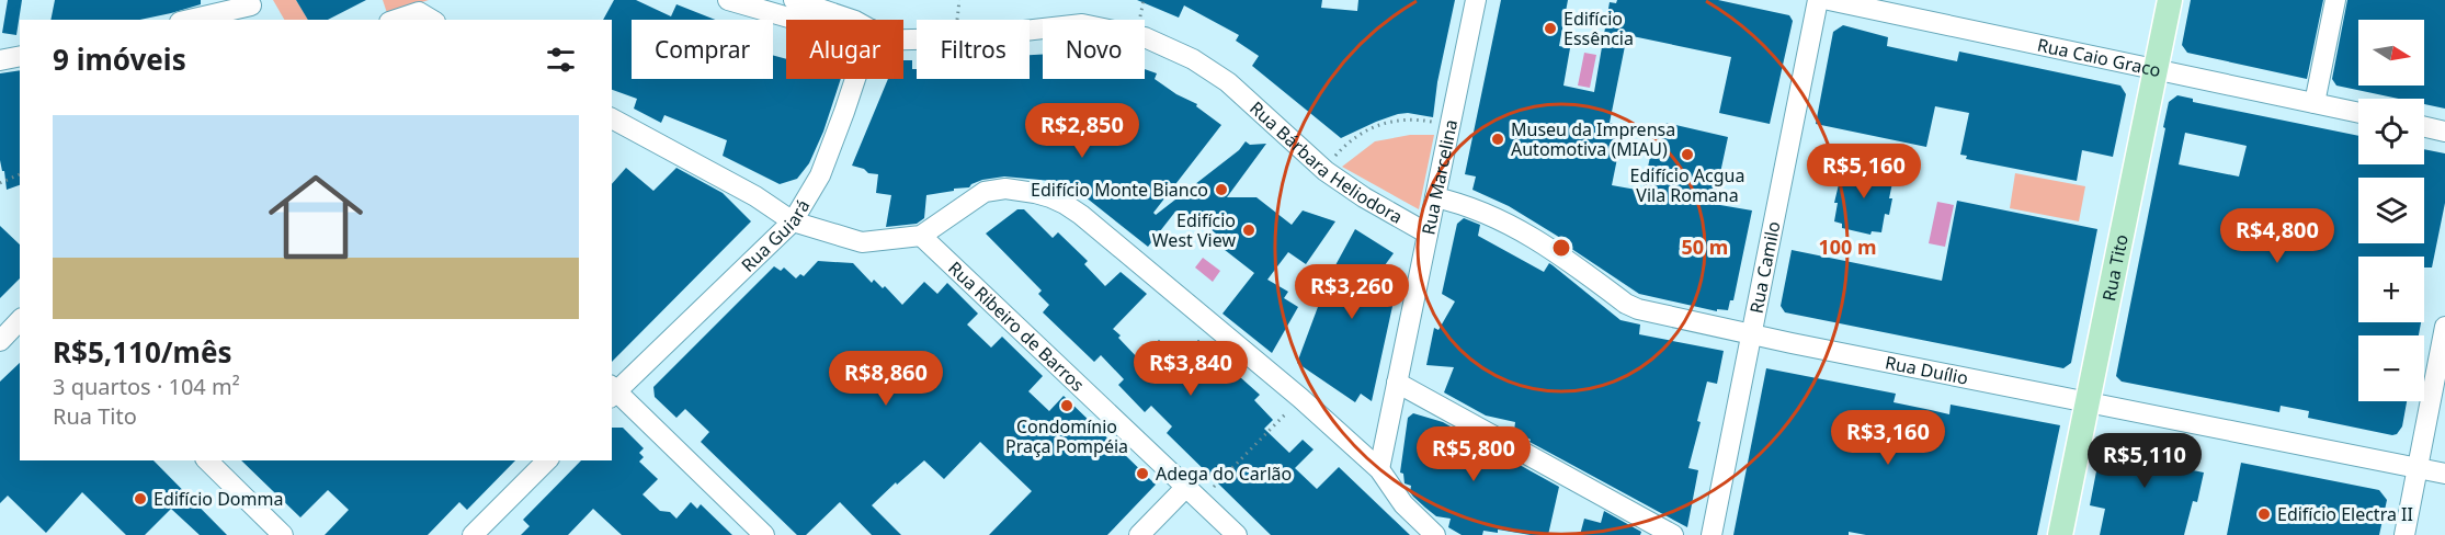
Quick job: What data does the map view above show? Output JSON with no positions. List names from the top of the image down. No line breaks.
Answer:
{"streets":{"main road":["Rua Tito"],"street":["Rua Caio Graco","Rua Bárbara Heliodora","Rua Marcelina","Rua Guiará","Rua Camilo","Rua Ribeiro de Barros","Rua Duílio"]},"crossings":[["Rua Caio Graco","Rua Tito"],["Rua Bárbara Heliodora","Rua Marcelina"],["Rua Marcelina","Rua Duílio"],["Rua Camilo","Rua Duílio"],["Rua Tito","Rua Duílio"]],"places":["Edifício Essência","Museu da Imprensa Automotiva (MIAU)","Edifício Acgua Vila Romana","Edifício Monte Bianco","Edifício West View","Condomínio Praça Pompéia","Adega do Carlão","Edifício Domma","Edifício Electra II"],"north":"right","page":{"map_buttons":["+","−"],"chip":["Comprar","Alugar","Filtros","Novo"],"heading":"9 imóveis","list":[{"name":"R$5,110/mês","note":"3 quartos · 104 m² · Rua Tito"}],"price":["R$2,850","R$5,160","R$4,800","R$3,260","R$3,840","R$8,860","R$3,160","R$5,800","R$5,110"]},"rings":["50 m","100 m"]}
